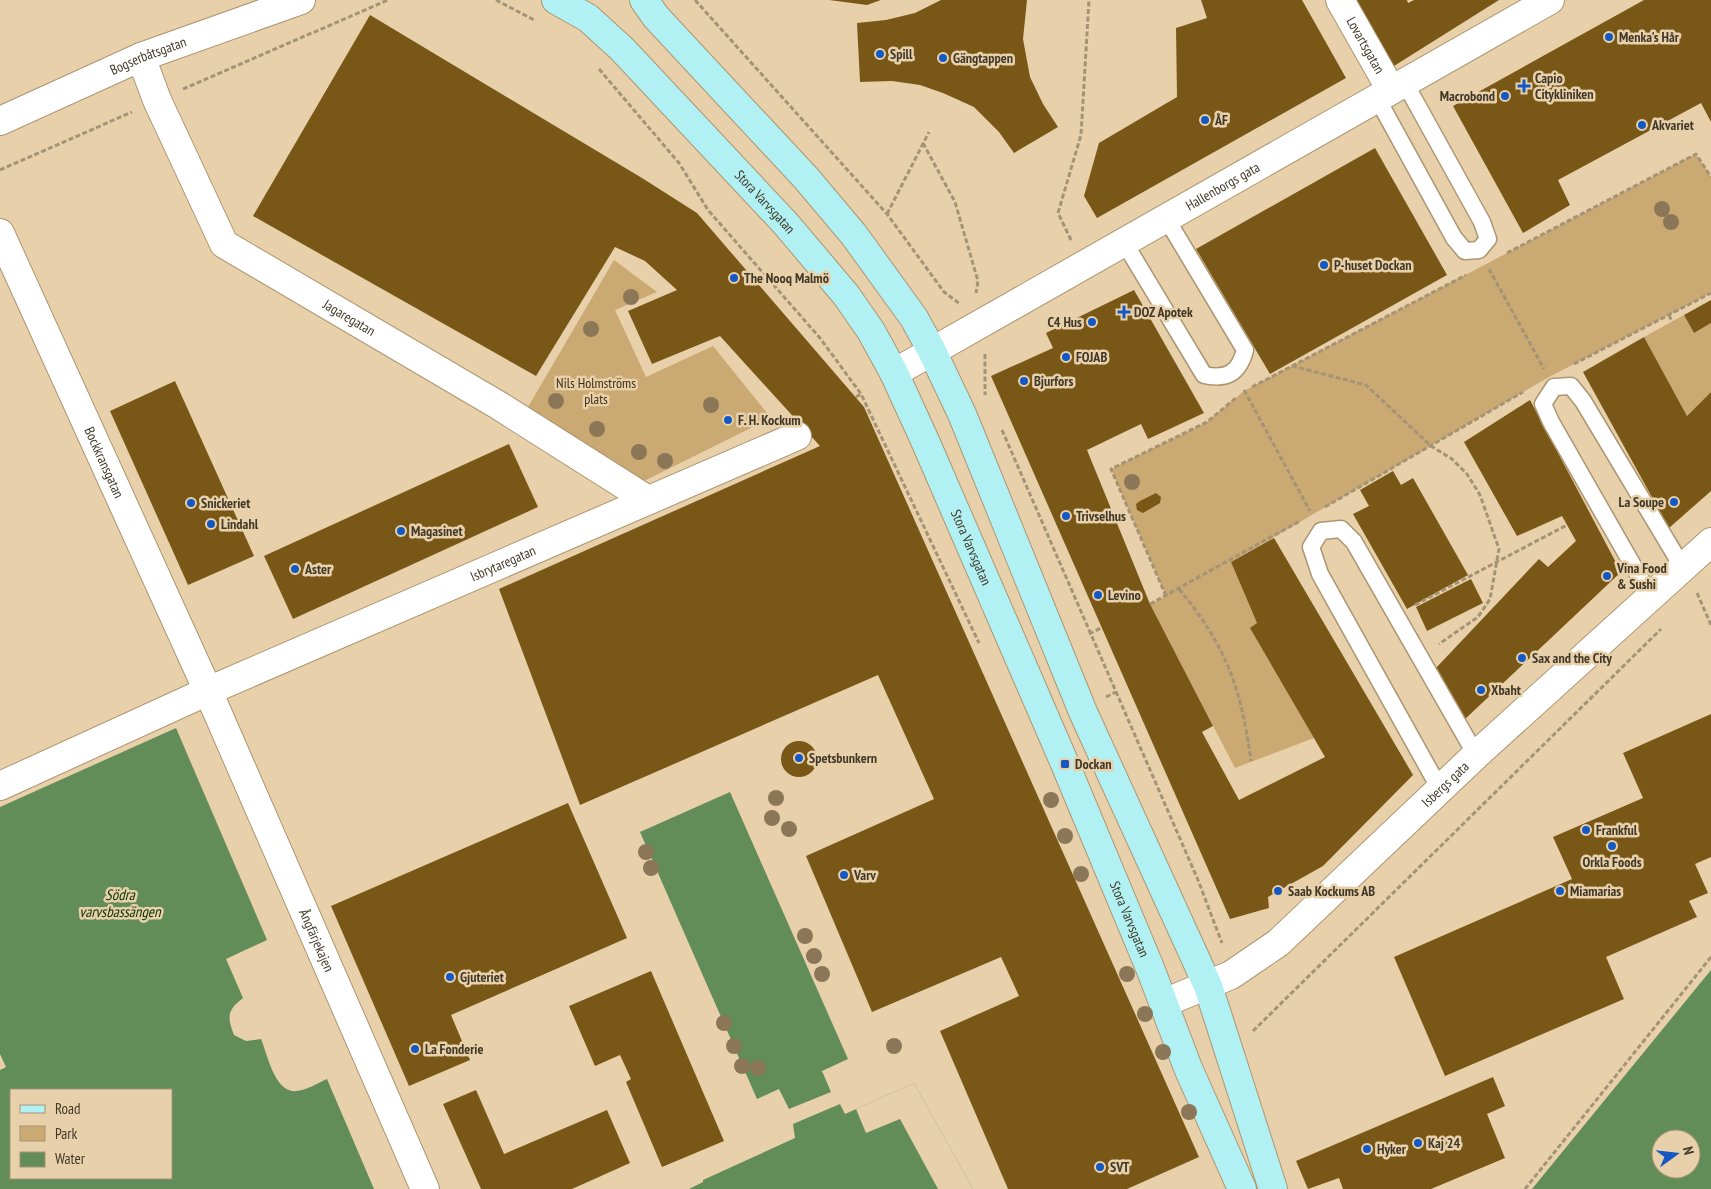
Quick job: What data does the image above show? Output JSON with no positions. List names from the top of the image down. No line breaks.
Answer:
{"streets":{"street":["Lovartsgatan","Bogserbåtsgatan","Hallenborgs gata","Stora Varvsgatan","Jagaregatan","Bockkransgatan","Isbrytaregatan","Isbergs gata","Ångfärjekajen"]},"crossings":[["Lovartsgatan","Hallenborgs gata"],["Bogserbåtsgatan","Jagaregatan"],["Hallenborgs gata","Stora Varvsgatan"],["Stora Varvsgatan","Isbergs gata"],["Jagaregatan","Isbrytaregatan"],["Bockkransgatan","Isbrytaregatan"],["Bockkransgatan","Ångfärjekajen"],["Isbrytaregatan","Ångfärjekajen"]],"water":["Södra varvsbassängen"],"parks":["Nils Holmströms plats"],"places":{"other":["Menka's Hår","Spill","Gängtappen","Macrobond","ÅF","Akvariet","P-huset Dockan","The Nooq Malmö","C4 Hus","FOJAB","Bjurfors","F. H. Kockum","La Soupe","Snickeriet","Trivselhus","Lindahl","Magasinet","Aster","Vina Food & Sushi","Levino","Sax and the City","Xbaht","Spetsbunkern","Frankful","Orkla Foods","Varv","Saab Kockums AB","Miamarias","Gjuteriet","La Fonderie","Kaj 24","Hyker","SVT"],"health":["Capio Citykliniken","DOZ Apotek"],"transit":["Dockan"]},"legend":["Road","Park","Water"],"north":"right"}
